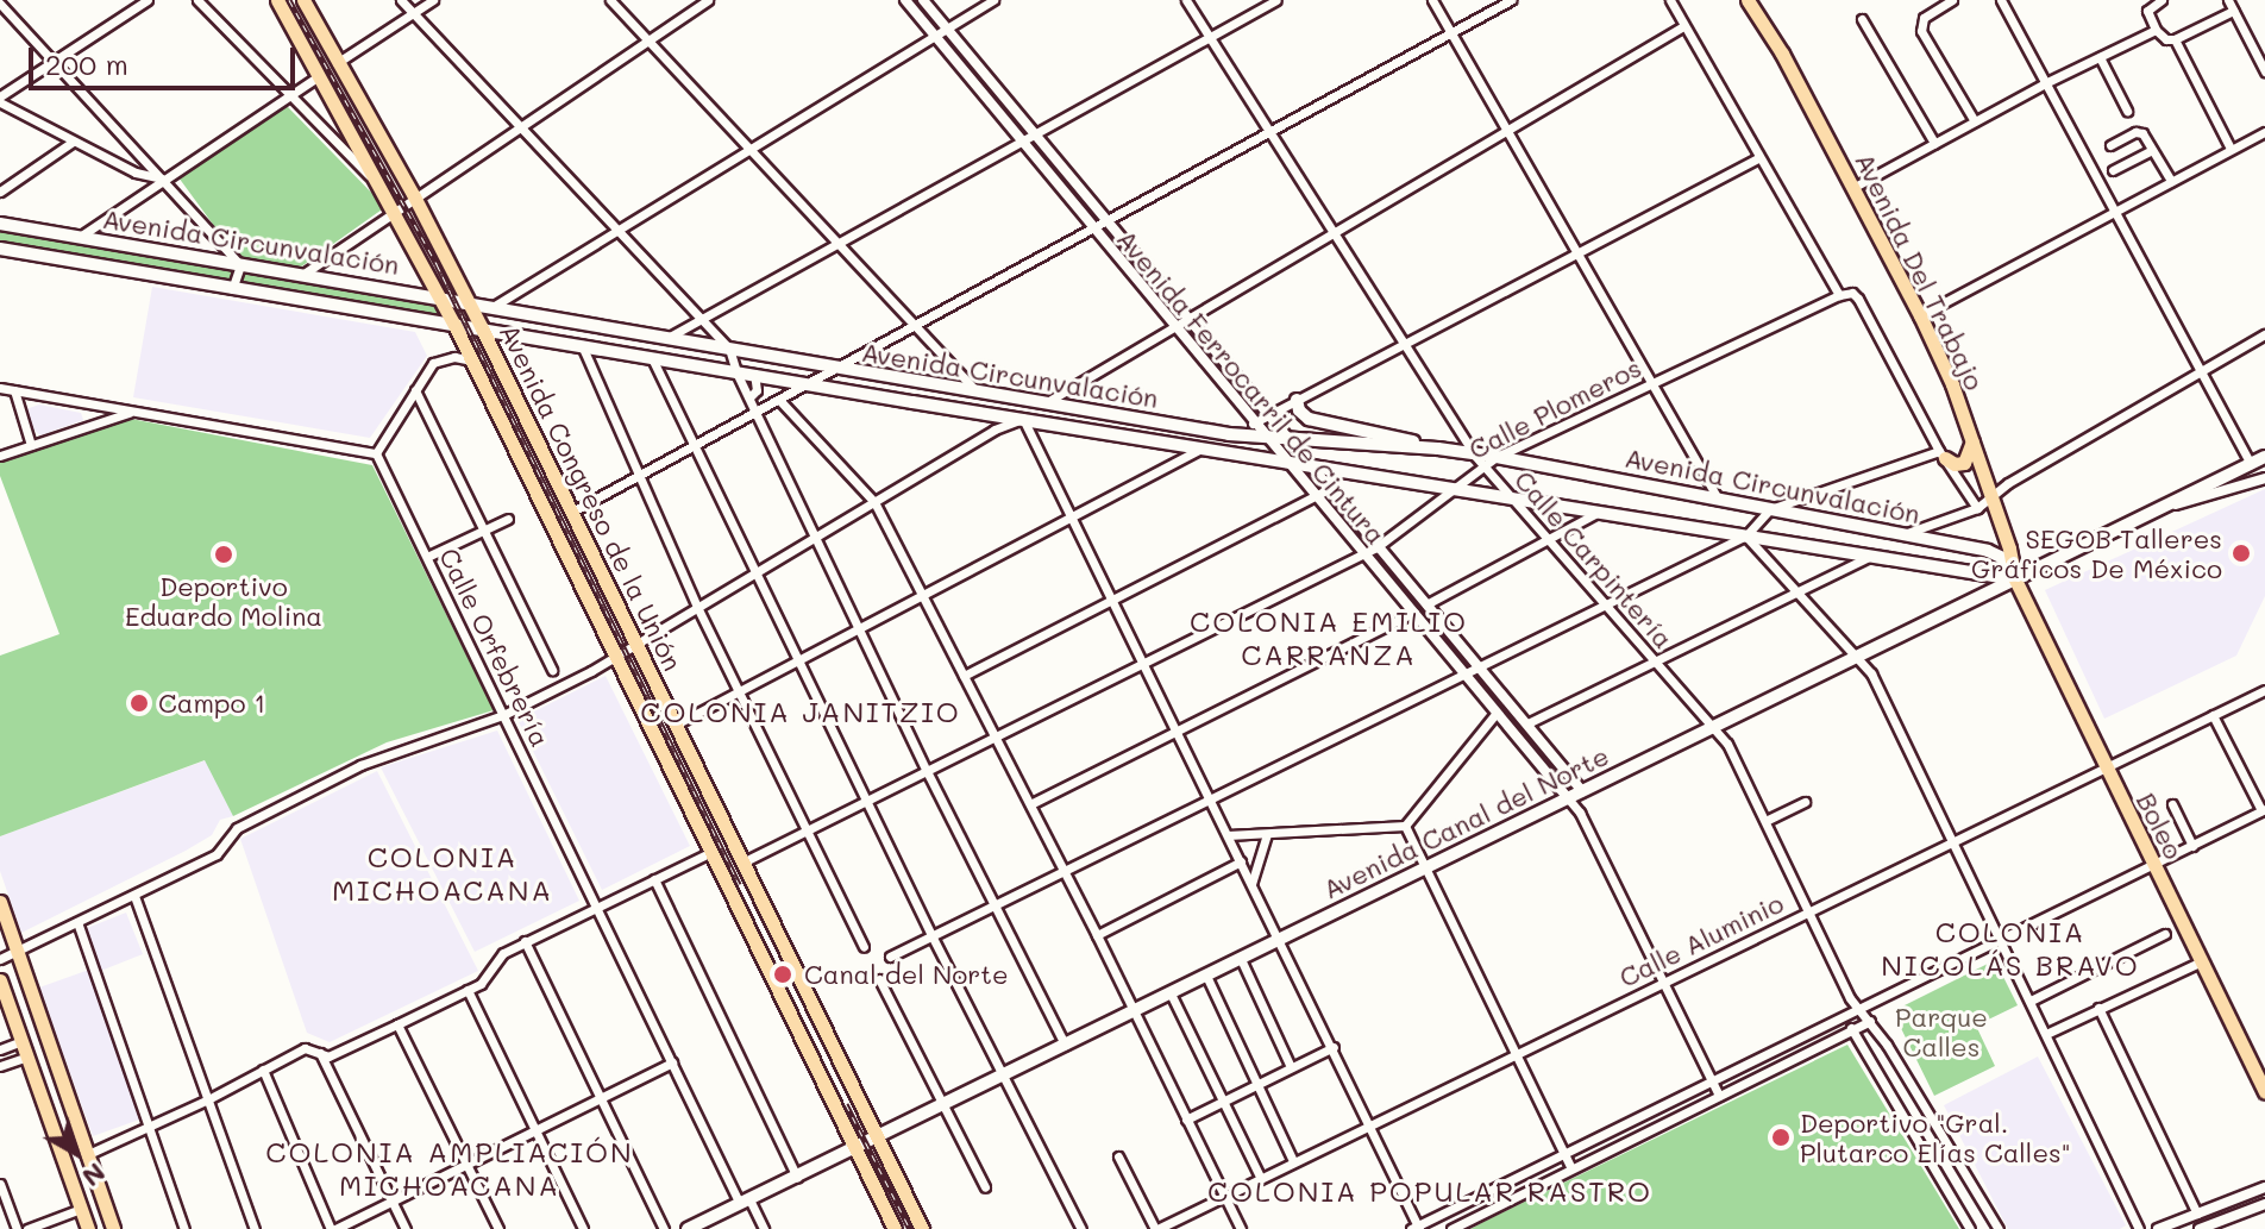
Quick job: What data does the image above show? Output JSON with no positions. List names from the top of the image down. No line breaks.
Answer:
{"streets":{"main road":["Avenida Circunvalación","Avenida Del Trabajo","Avenida Congreso de la Unión","Avenida Canal del Norte","Boleo"],"street":["Avenida Ferrocarril de Cintura","Calle Plomeros","Calle Carpintería","Calle Orfebrería","Calle Aluminio"]},"crossings":[["Avenida Circunvalación","Avenida Del Trabajo"],["Avenida Circunvalación","Avenida Ferrocarril de Cintura"],["Avenida Circunvalación","Calle Plomeros"],["Avenida Circunvalación","Avenida Congreso de la Unión"],["Avenida Circunvalación","Calle Carpintería"],["Avenida Circunvalación","Avenida Canal del Norte"],["Avenida Circunvalación","Boleo"],["Avenida Del Trabajo","Avenida Canal del Norte"],["Avenida Del Trabajo","Boleo"],["Avenida Ferrocarril de Cintura","Calle Plomeros"],["Avenida Ferrocarril de Cintura","Avenida Canal del Norte"],["Calle Plomeros","Avenida Congreso de la Unión"],["Calle Plomeros","Calle Carpintería"],["Avenida Congreso de la Unión","Avenida Canal del Norte"],["Calle Carpintería","Avenida Canal del Norte"],["Calle Carpintería","Calle Aluminio"],["Calle Orfebrería","Avenida Canal del Norte"],["Avenida Canal del Norte","Boleo"],["Boleo","Calle Aluminio"]],"districts":["COLONIA EMILIO CARRANZA","COLONIA JANITZIO","COLONIA MICHOACANA","COLONIA NICOLÁS BRAVO","COLONIA AMPLIACIÓN MICHOACANA","COLONIA POPULAR RASTRO"],"parks":["Parque Calles"],"places":["SEGOB Talleres Gráficos De México","Deportivo Eduardo Molina","Campo 1","Canal del Norte","Deportivo \"Gral. Plutarco Elías Calles\""],"scale_bar":"200 m","north":"bottom right"}
